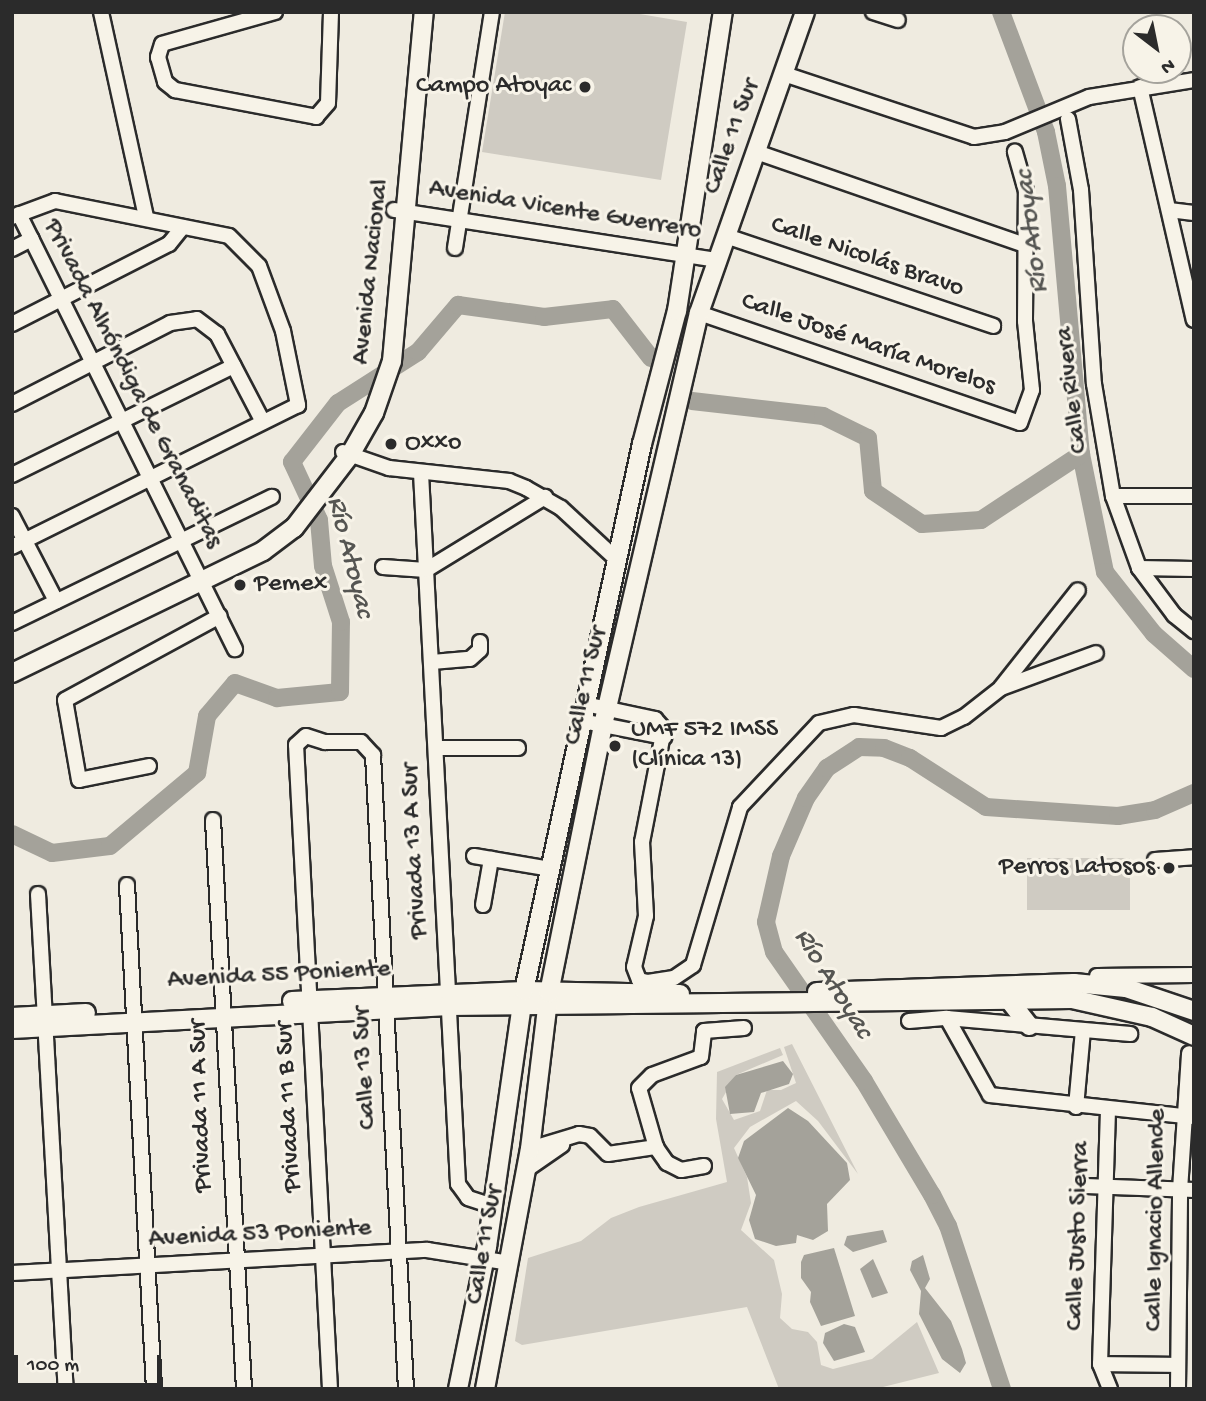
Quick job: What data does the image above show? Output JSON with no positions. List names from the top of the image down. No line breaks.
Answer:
{"streets":{"main road":["Calle 11 Sur","Avenida Nacional","Avenida 55 Poniente"],"street":["Avenida Vicente Guerrero","Calle Nicolás Bravo","Calle José María Morelos","Privada Alhóndiga de Granaditas","Calle Rivera","Privada 13 A Sur","Calle 13 Sur","Privada 11 A Sur","Privada 11 B Sur","Calle Ignacio Allende","Avenida 53 Poniente","Calle Justo Sierra"]},"crossings":[["Calle 11 Sur","Avenida Vicente Guerrero"],["Calle 11 Sur","Calle Nicolás Bravo"],["Calle 11 Sur","Calle José María Morelos"],["Calle 11 Sur","Privada 13 A Sur"],["Calle 11 Sur","Avenida 55 Poniente"],["Calle 11 Sur","Avenida 53 Poniente"],["Avenida Vicente Guerrero","Avenida Nacional"],["Avenida Nacional","Privada Alhóndiga de Granaditas"],["Privada 13 A Sur","Avenida 55 Poniente"],["Avenida 55 Poniente","Calle 13 Sur"],["Avenida 55 Poniente","Privada 11 A Sur"],["Avenida 55 Poniente","Privada 11 B Sur"],["Calle 13 Sur","Privada 11 B Sur"],["Calle 13 Sur","Avenida 53 Poniente"],["Privada 11 A Sur","Avenida 53 Poniente"],["Privada 11 B Sur","Avenida 53 Poniente"]],"water":["Río Atoyac"],"places":["Campo Atoyac","Oxxo","Pemex","UMF 572 IMSS (Clínica 13)","Perros Latosos"],"scale_bar":"100 m","north":"bottom right"}
